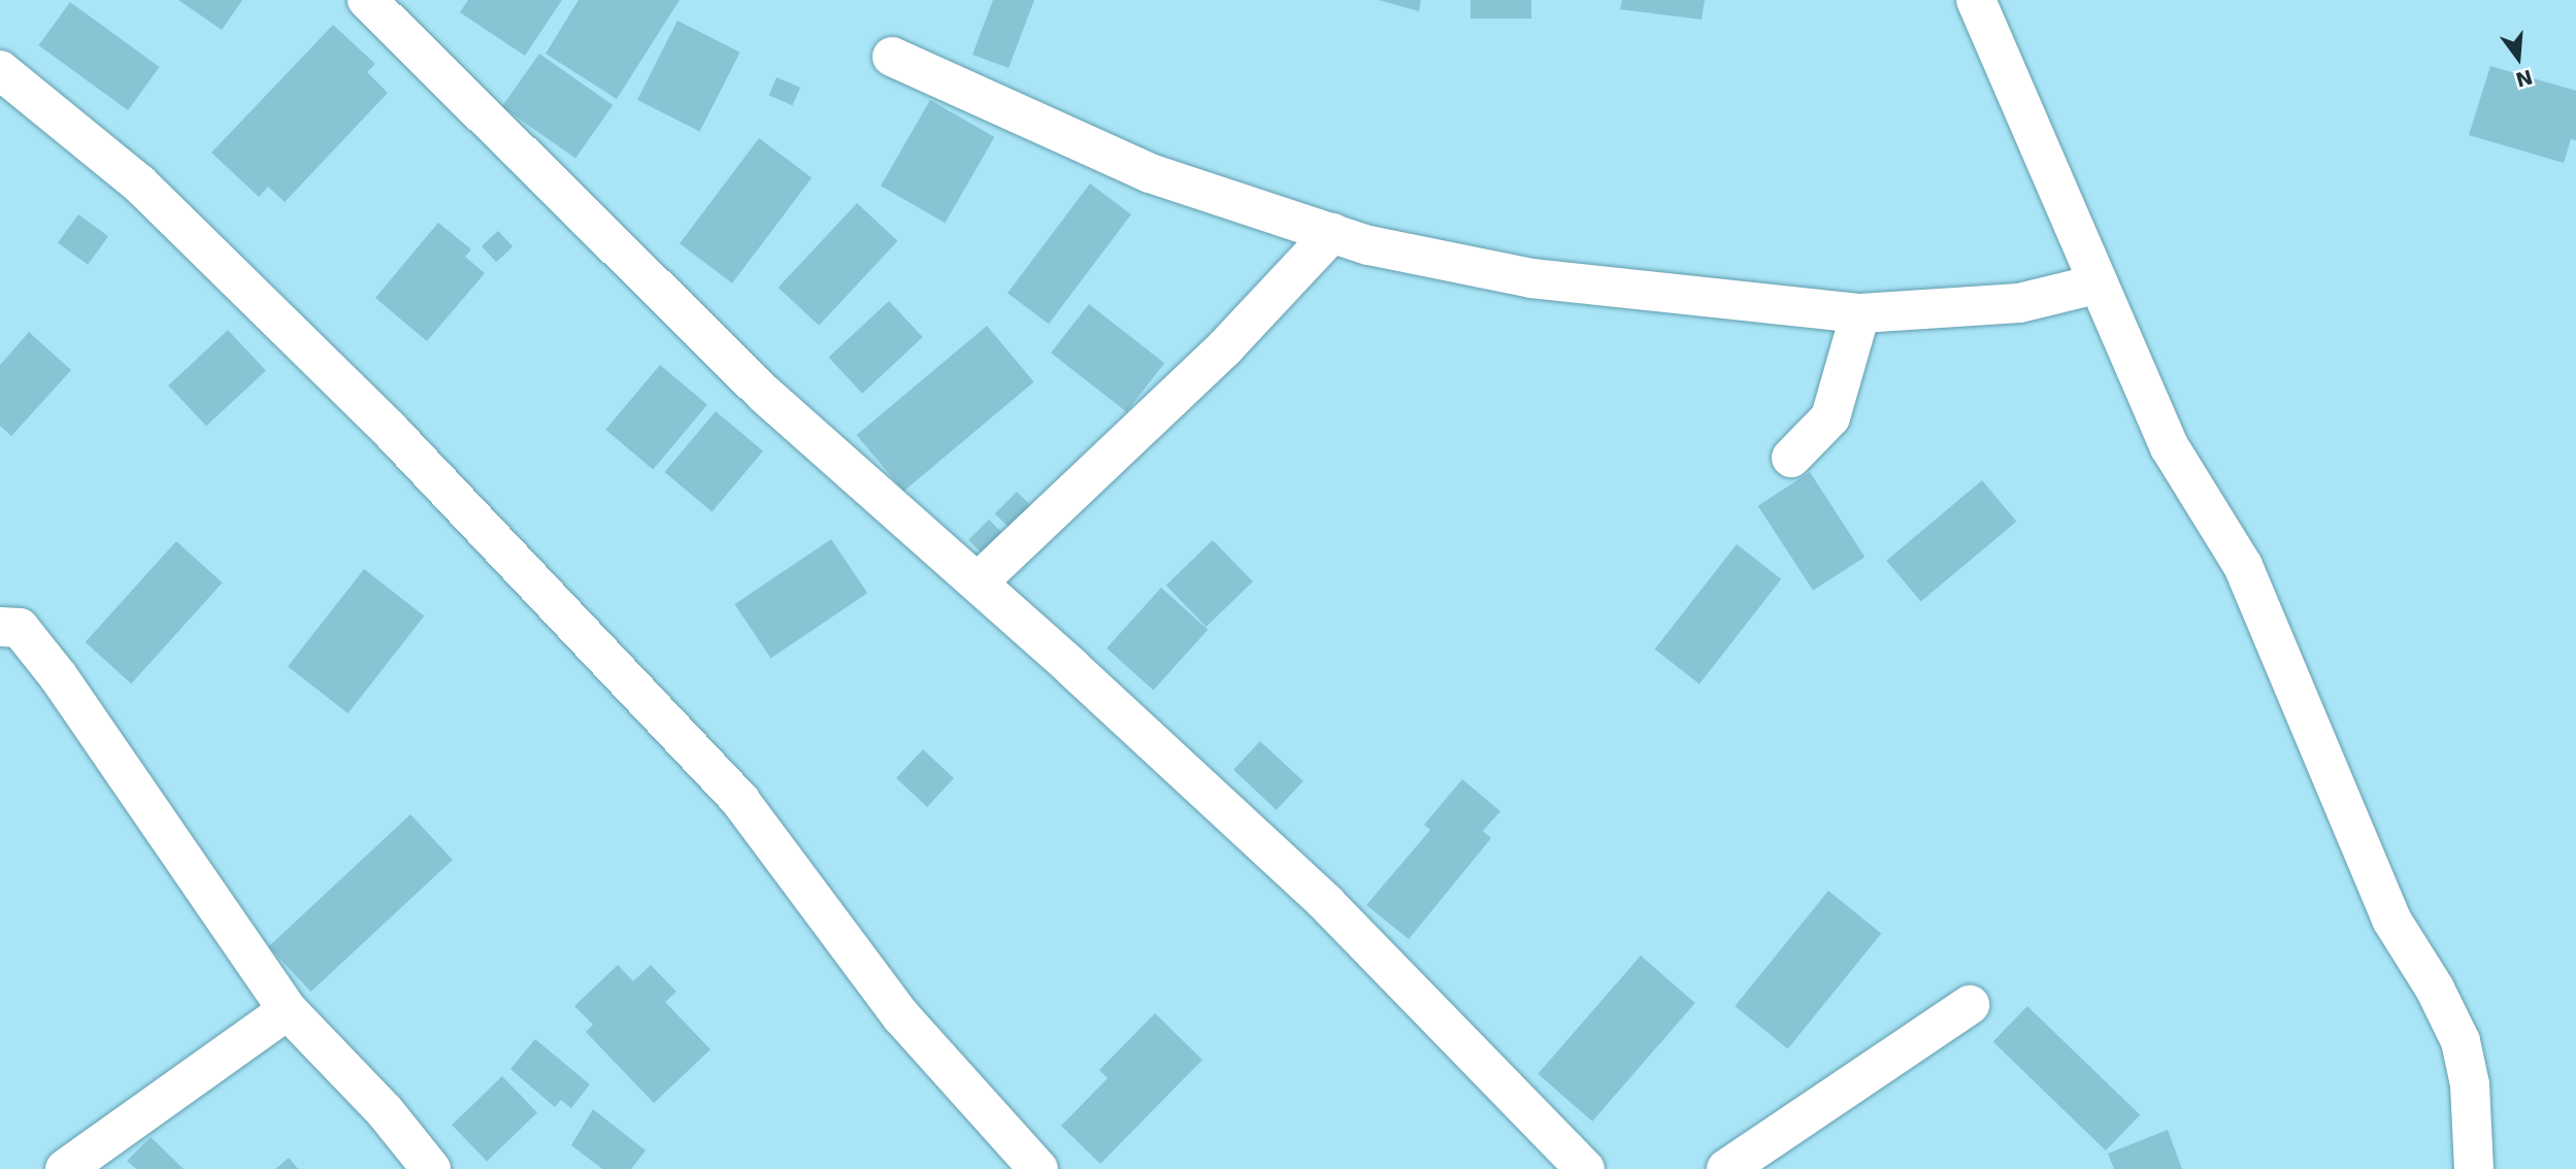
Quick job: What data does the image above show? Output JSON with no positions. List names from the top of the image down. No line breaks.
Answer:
{"north":"bottom"}
